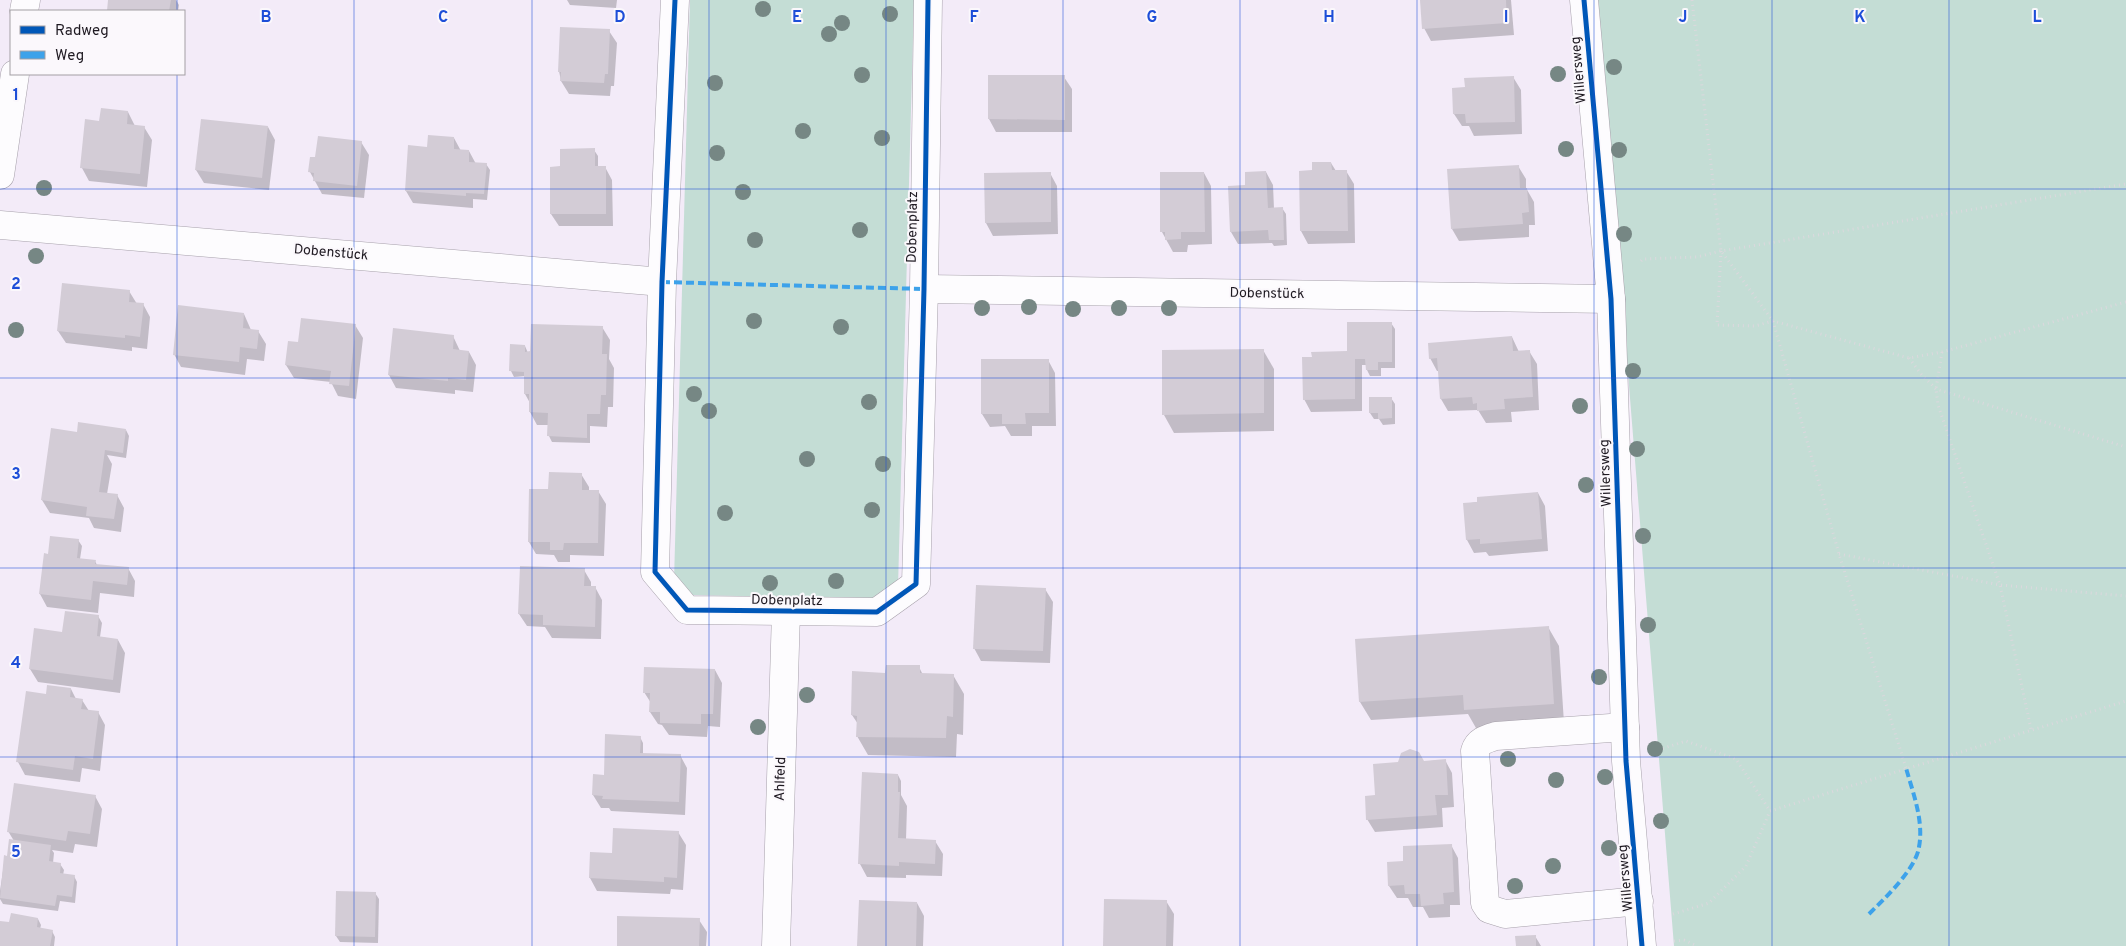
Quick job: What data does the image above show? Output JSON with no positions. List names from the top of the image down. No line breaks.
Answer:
{"streets":{"street":["Willersweg","Dobenplatz","Dobenstück","Ahlfeld"]},"crossings":[["Willersweg","Dobenstück"],["Dobenplatz","Dobenstück"],["Dobenplatz","Ahlfeld"]],"legend":["Radweg","Weg"],"grid":{"columns":["B","C","D","E","F","G","H","I","J","K","L"],"rows":["1","2","3","4","5"]}}
